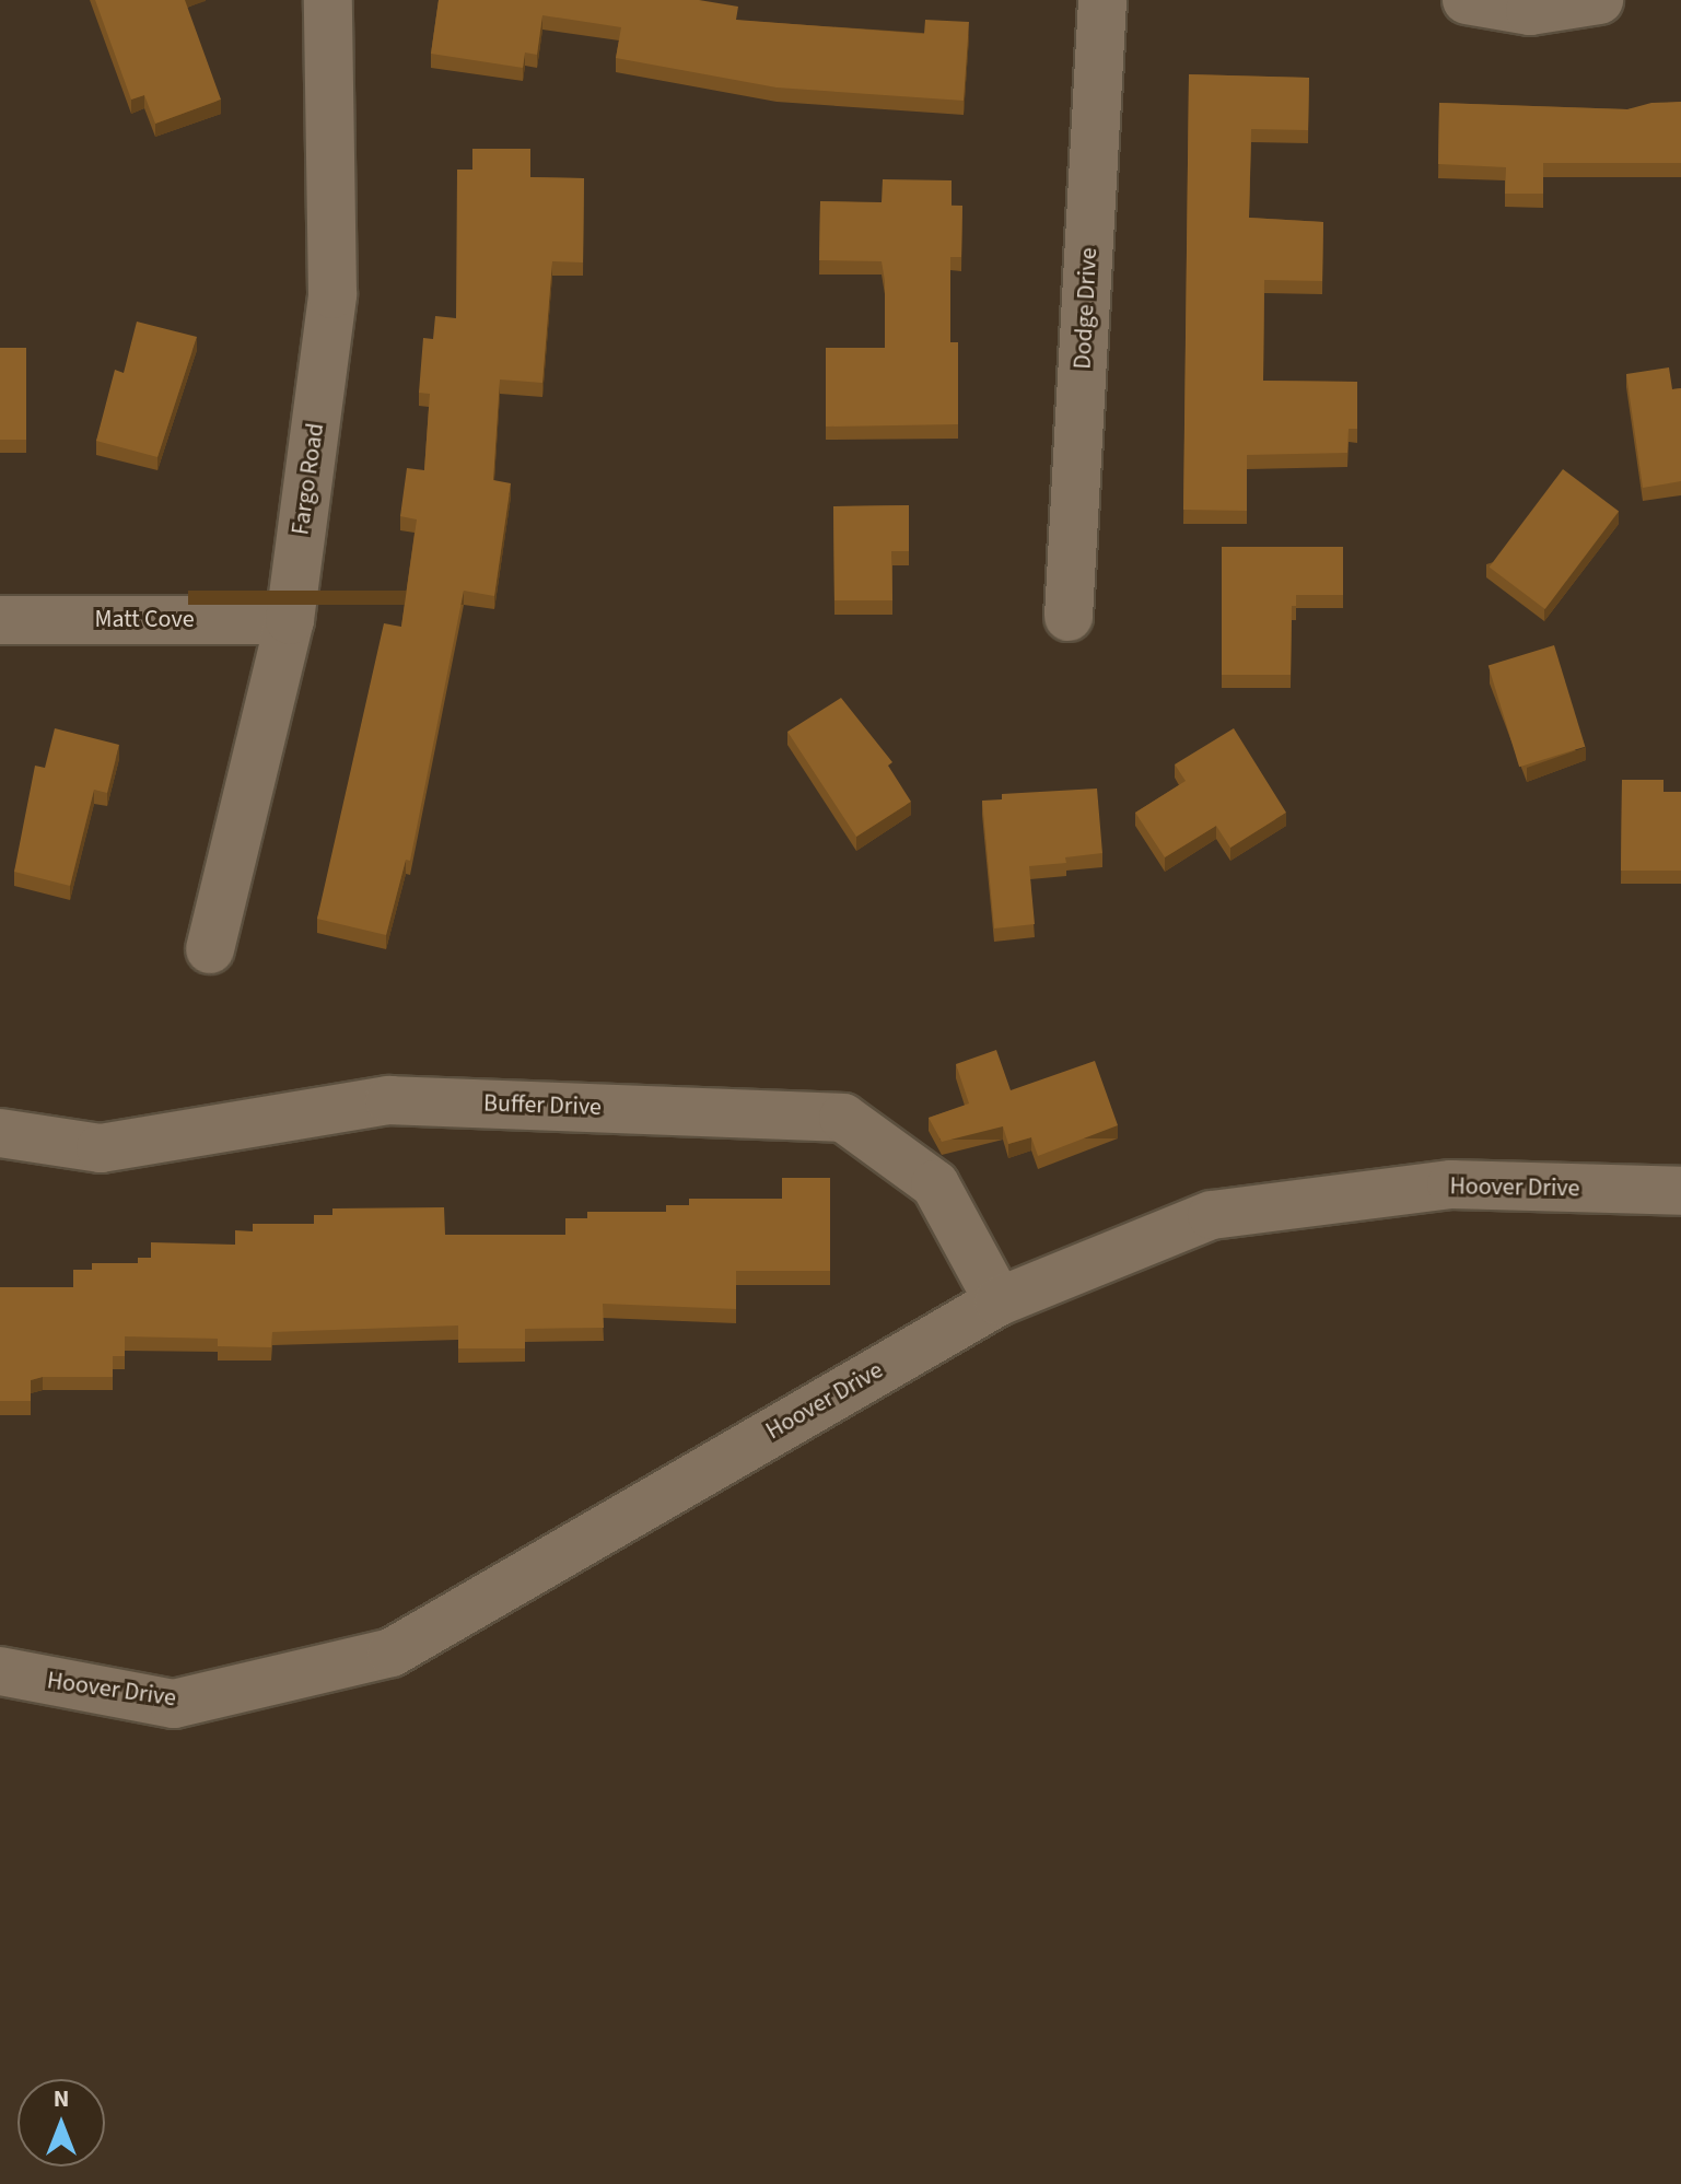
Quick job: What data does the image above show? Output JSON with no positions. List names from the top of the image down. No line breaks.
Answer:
{"streets":{"street":["Dodge Drive","Fargo Road","Matt Cove","Buffer Drive","Hoover Drive"]},"crossings":[["Fargo Road","Matt Cove"],["Buffer Drive","Hoover Drive"]],"north":"top"}
